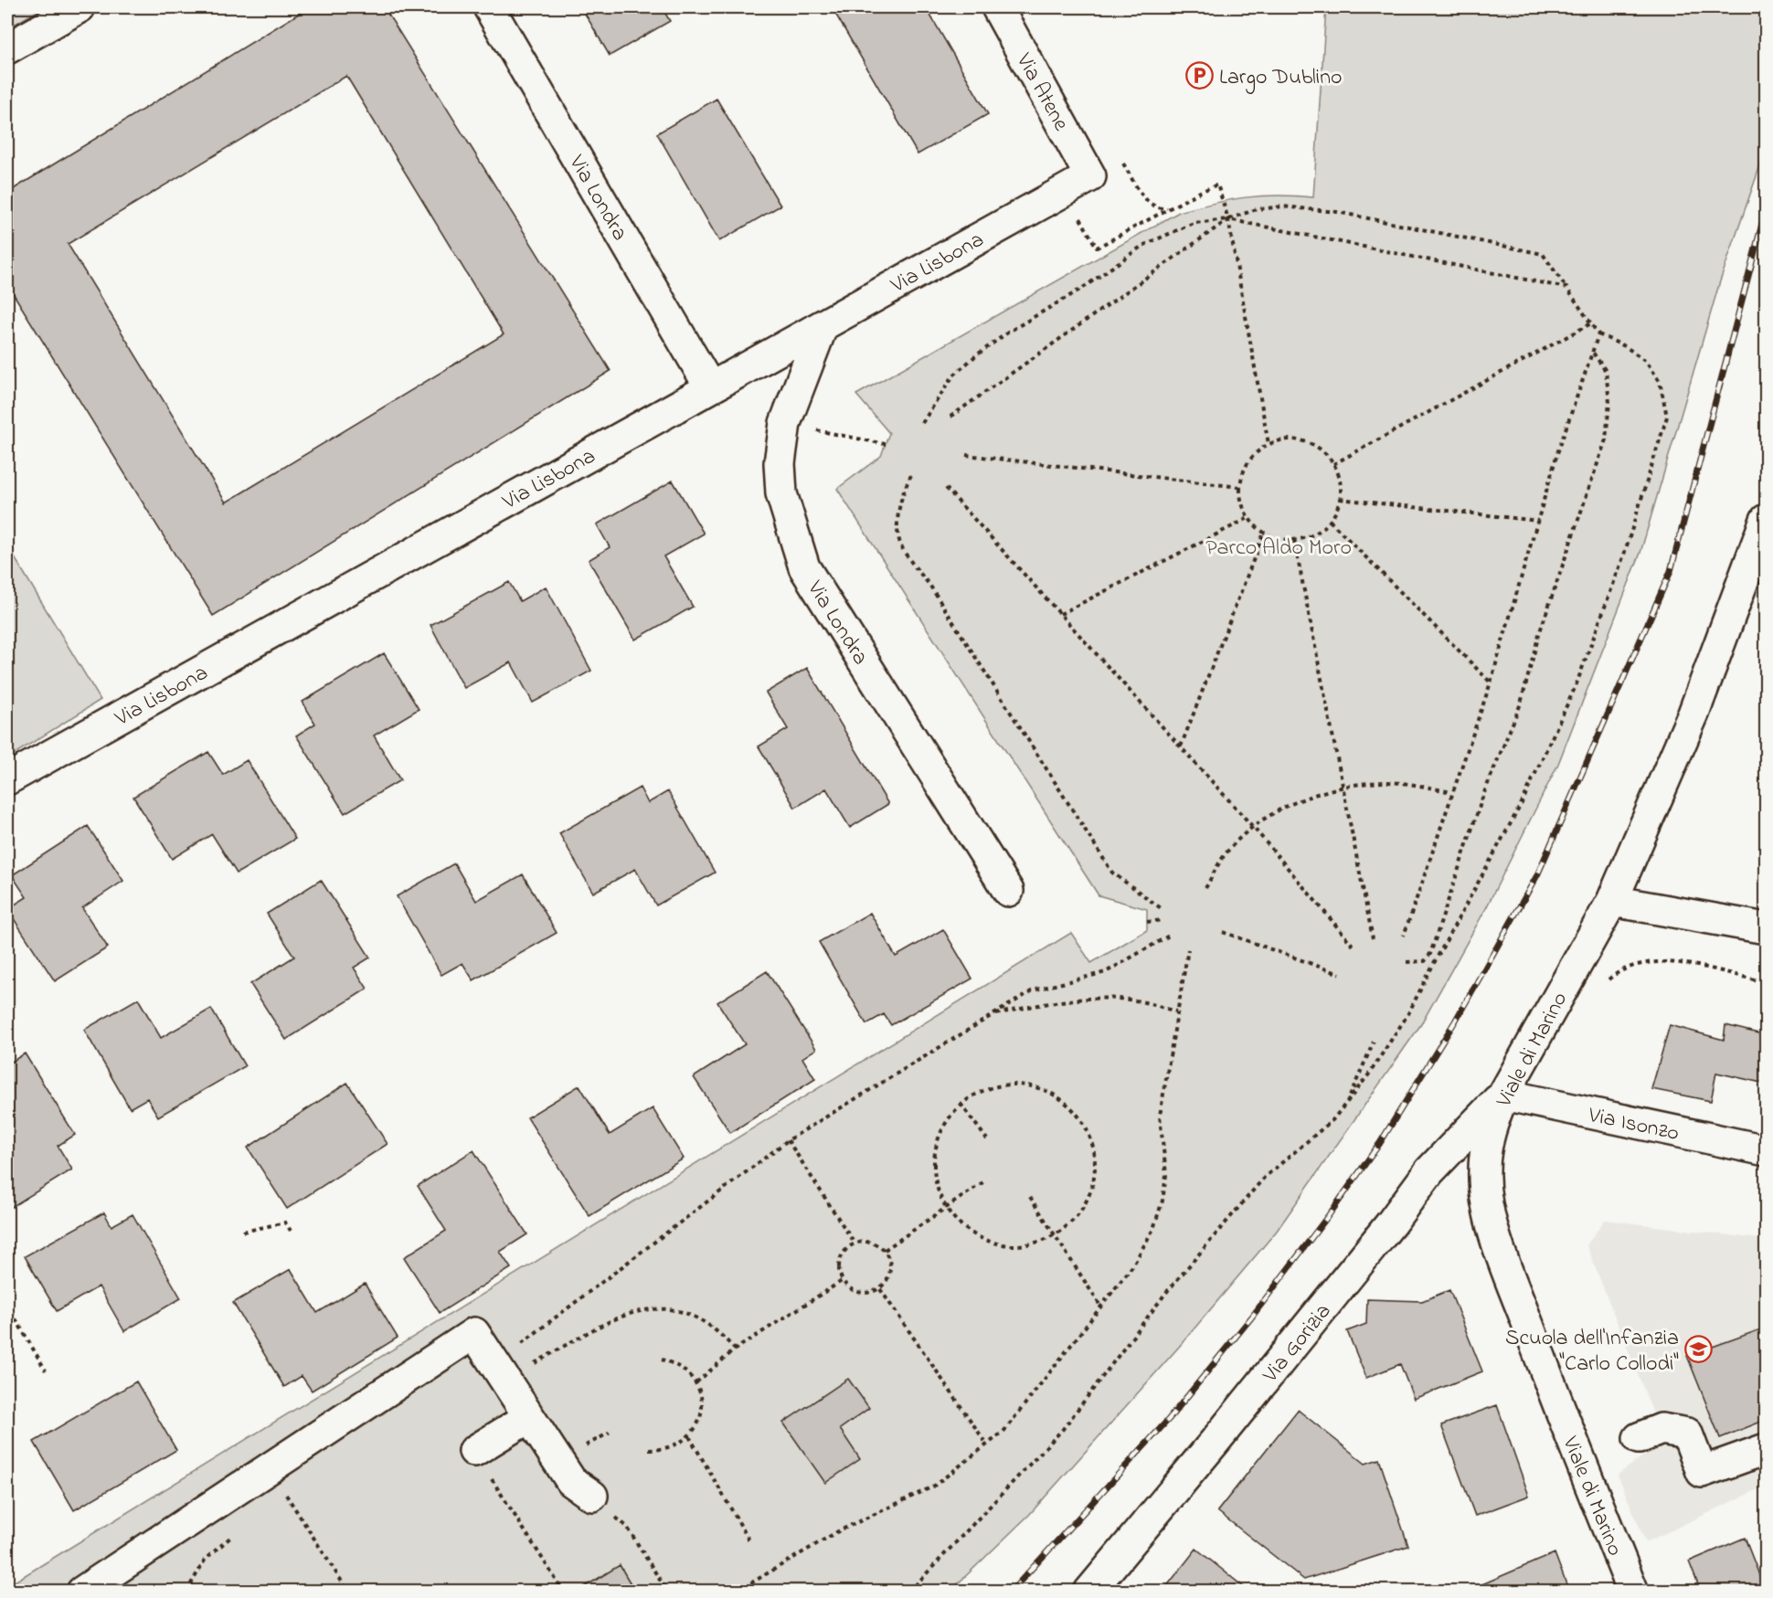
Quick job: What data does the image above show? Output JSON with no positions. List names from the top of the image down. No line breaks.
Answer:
{"streets":{"street":["Via Atene","Via Londra","Via Lisbona","Viale di Marino","Via Isonzo","Via Gorizia"]},"crossings":[["Via Atene","Via Lisbona"],["Via Londra","Via Lisbona"],["Viale di Marino","Via Isonzo"],["Viale di Marino","Via Gorizia"],["Via Isonzo","Via Gorizia"]],"parks":["Parco Aldo Moro"],"places":{"parking":["Largo Dublino"],"school or university":["Scuola dell'Infanzia \"Carlo Collodi\""]}}
